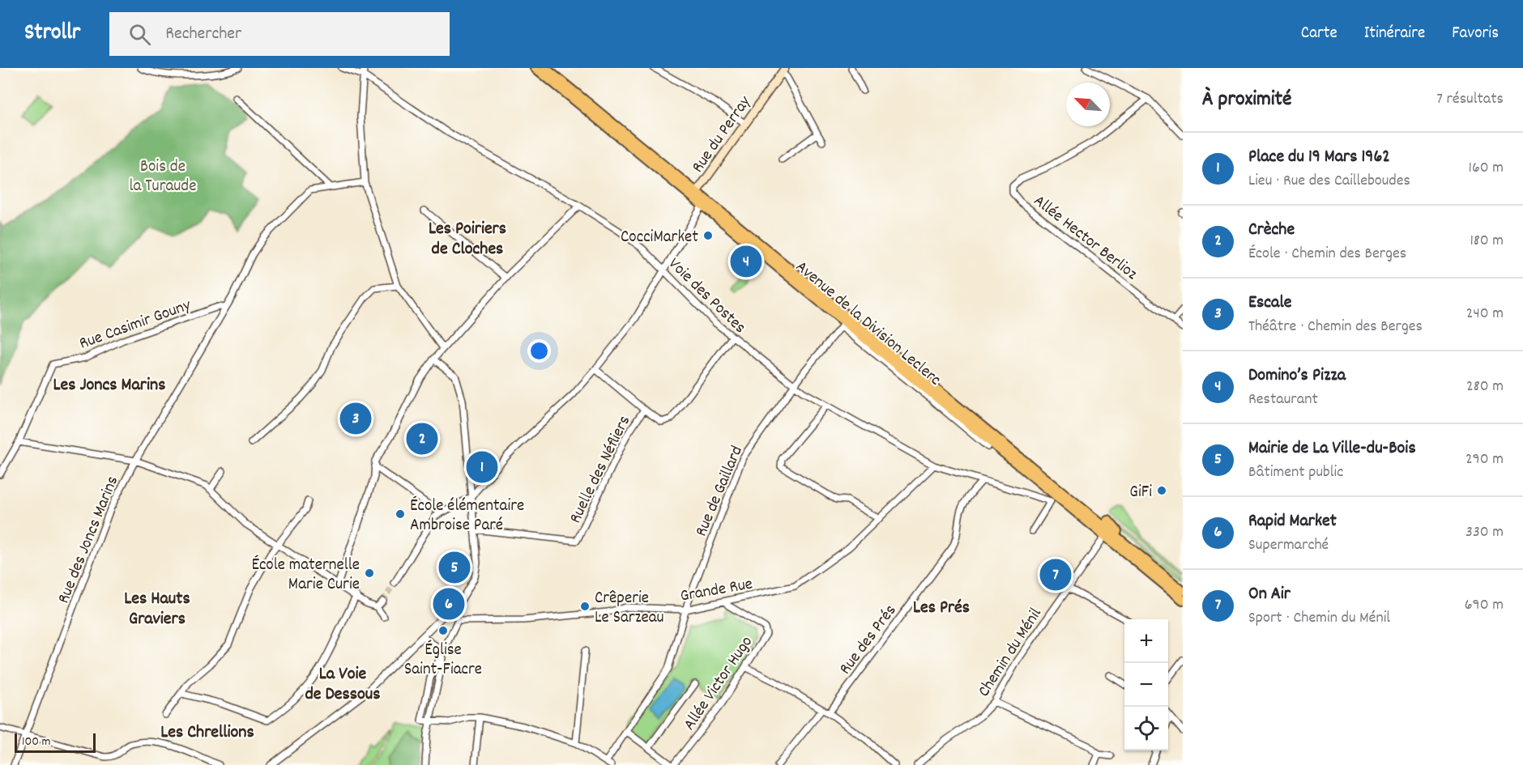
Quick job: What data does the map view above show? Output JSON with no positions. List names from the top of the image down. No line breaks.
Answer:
{"streets":{"main road":["Avenue de la Division Leclerc"],"street":["Rue du Perray","Allée Hector Berlioz","Voie des Postes","Rue Casimir Gouny","Ruelle des Néfliers","Rue de Gaillard","Rue des Joncs Marins","Grande Rue","Rue des Prés","Chemin du Ménil","Allée Victor Hugo"]},"crossings":[["Rue du Perray","Avenue de la Division Leclerc"],["Voie des Postes","Avenue de la Division Leclerc"],["Voie des Postes","Ruelle des Néfliers"],["Voie des Postes","Rue de Gaillard"],["Voie des Postes","Grande Rue"],["Voie des Postes","Rue des Prés"],["Avenue de la Division Leclerc","Rue de Gaillard"],["Avenue de la Division Leclerc","Chemin du Ménil"],["Rue Casimir Gouny","Rue des Joncs Marins"],["Rue de Gaillard","Grande Rue"],["Grande Rue","Allée Victor Hugo"]],"districts":["Les Poiriers de Cloches","Les Joncs Marins","Les Hauts Graviers","Les Prés","La Voie de Dessous","Les Chrellions"],"parks":["Bois de la Turaude"],"places":["CocciMarket","GiFi","École élémentaire Ambroise Paré","École maternelle Marie Curie","Crêperie Le Sarzeau","Église Saint-Fiacre"],"scale_bar":"100 m","north":"top left","page":{"header":"Strollr","search":"Rechercher","nav":["Carte","Itinéraire","Favoris"],"heading":["À proximité","7 résultats"],"list":[{"mark":"1","name":"Place du 19 Mars 1962","note":"Lieu · Rue des Cailleboudes","value":"160 m"},{"mark":"2","name":"Crèche","note":"École · Chemin des Berges","value":"180 m"},{"mark":"3","name":"Escale","note":"Théâtre · Chemin des Berges","value":"240 m"},{"mark":"4","name":"Domino’s Pizza","note":"Restaurant","value":"280 m"},{"mark":"5","name":"Mairie de La Ville-du-Bois","note":"Bâtiment public","value":"290 m"},{"mark":"6","name":"Rapid Market","note":"Supermarché","value":"330 m"},{"mark":"7","name":"On Air","note":"Sport · Chemin du Ménil","value":"690 m"}],"pins":["4","3","2","1","5","7","6"],"map_buttons":["+","−"],"scale":"100 m"}}
